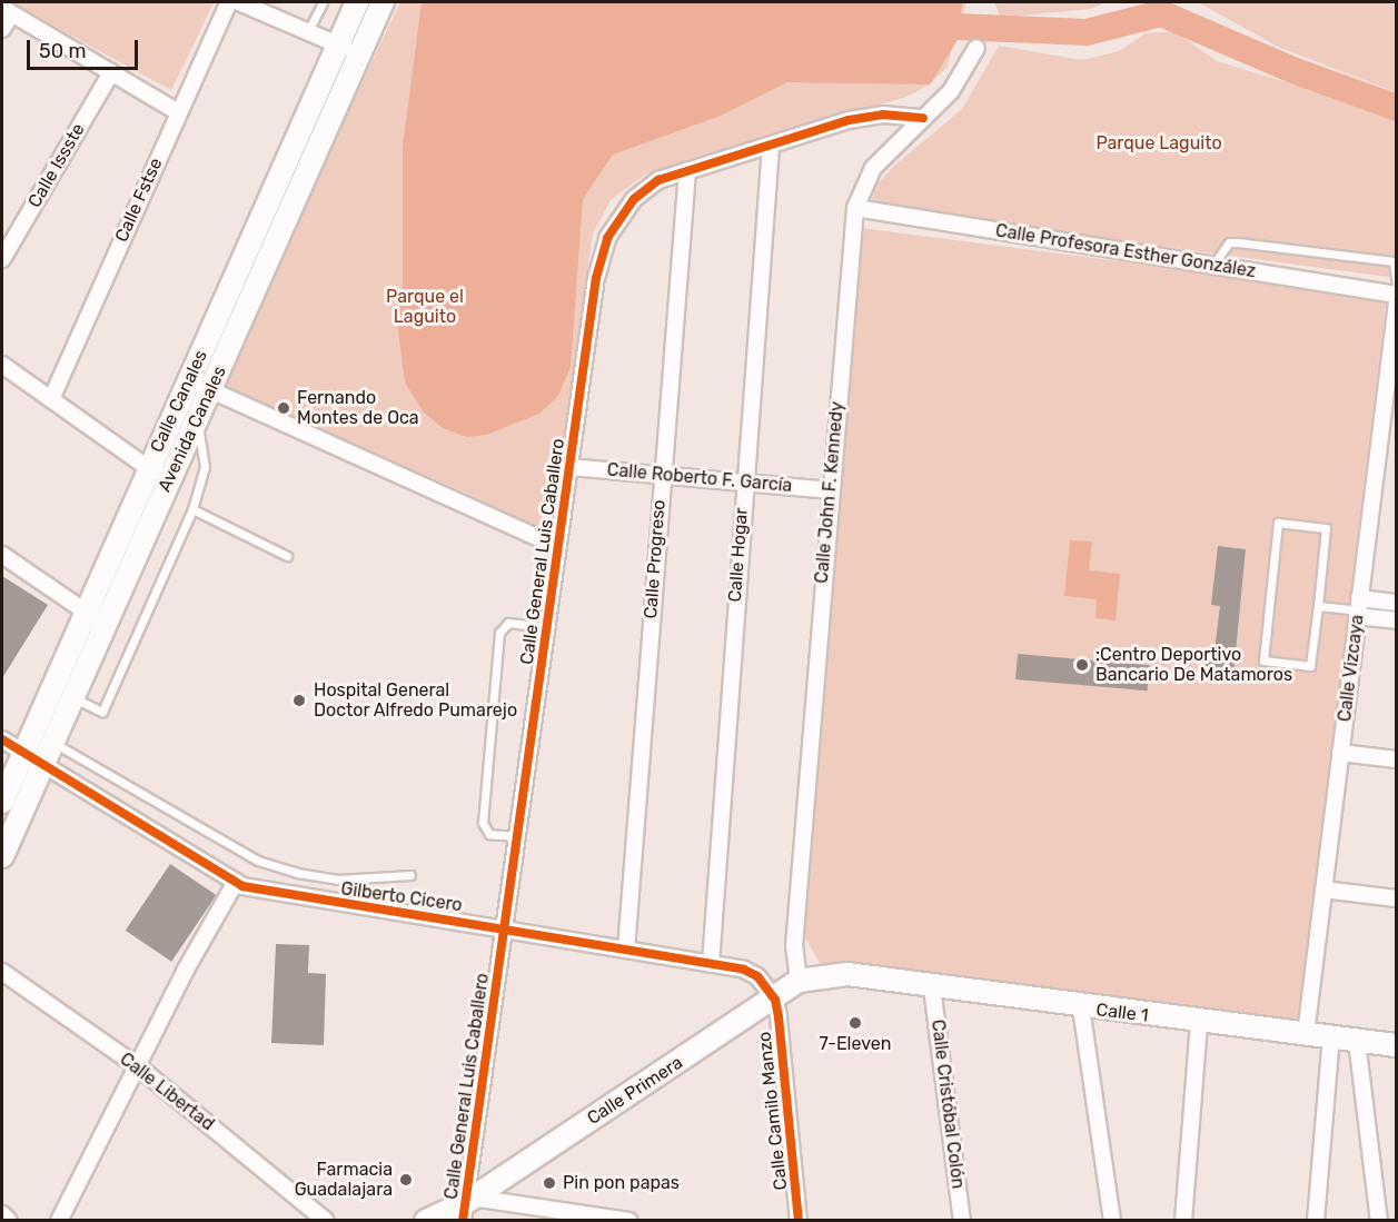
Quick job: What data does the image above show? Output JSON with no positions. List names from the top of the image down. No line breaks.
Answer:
{"streets":{"main road":["Calle Canales","Avenida Canales","Calle 1","Calle Primera"],"street":["Calle Issste","Calle Fstse","Calle Profesora Esther González","Calle Roberto F. García","Calle John F. Kennedy","Calle General Luis Caballero","Calle Hogar","Calle Progreso","Calle Vizcaya","Gilberto Cicero","Calle Libertad","Calle Cristóbal Colón","Calle Camilo Manzo"]},"crossings":[["Calle Profesora Esther González","Calle John F. Kennedy"],["Calle Canales","Avenida Canales"],["Calle Canales","Gilberto Cicero"],["Calle Roberto F. García","Calle John F. Kennedy"],["Calle Roberto F. García","Calle General Luis Caballero"],["Calle Roberto F. García","Calle Hogar"],["Calle Roberto F. García","Calle Progreso"],["Calle John F. Kennedy","Calle General Luis Caballero"],["Calle John F. Kennedy","Calle 1"],["Calle John F. Kennedy","Calle Primera"],["Calle General Luis Caballero","Calle Hogar"],["Calle General Luis Caballero","Calle Progreso"],["Calle General Luis Caballero","Gilberto Cicero"],["Calle General Luis Caballero","Calle Primera"],["Calle Hogar","Gilberto Cicero"],["Calle Progreso","Gilberto Cicero"],["Calle Vizcaya","Calle 1"],["Gilberto Cicero","Calle Primera"],["Gilberto Cicero","Calle Camilo Manzo"],["Calle 1","Calle Primera"],["Calle 1","Calle Cristóbal Colón"],["Calle Primera","Calle Camilo Manzo"]],"parks":["Parque Laguito","Parque el Laguito"],"places":["Fernando Montes de Oca",":Centro Deportivo Bancario De Matamoros","Hospital General Doctor Alfredo Pumarejo","7-Eleven","Farmacia Guadalajara","Pin pon papas"],"scale_bar":"50 m"}
